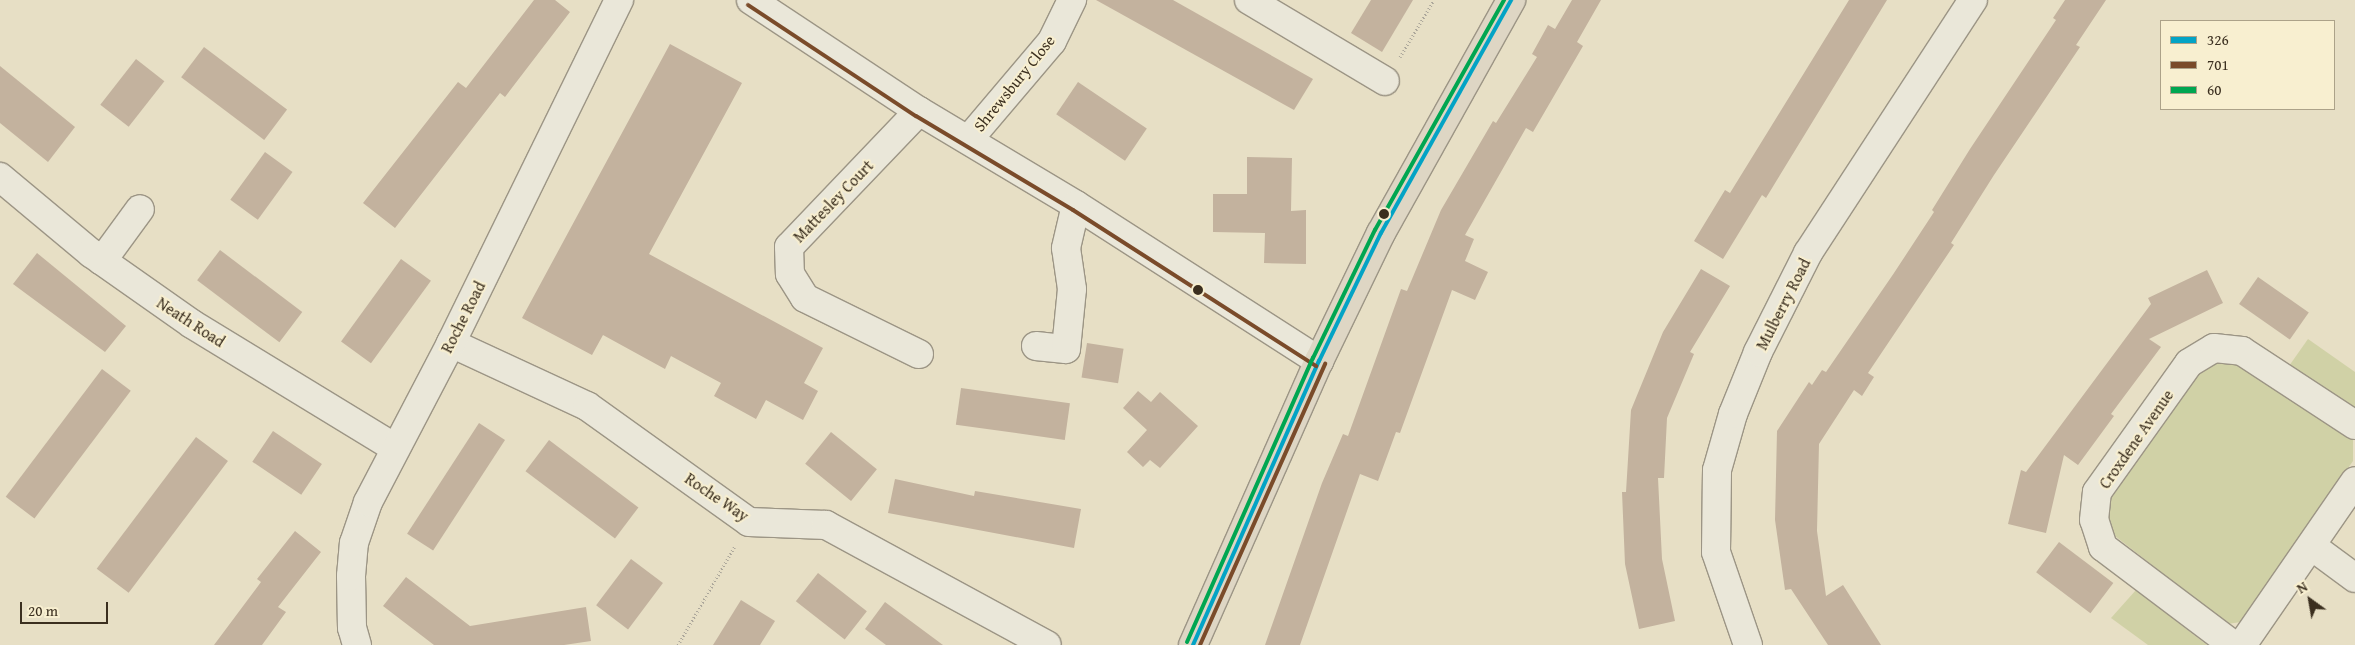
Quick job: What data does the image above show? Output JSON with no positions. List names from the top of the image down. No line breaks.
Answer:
{"streets":{"street":["Shrewsbury Close","Mattesley Court","Mulberry Road","Roche Road","Neath Road","Croxdene Avenue","Roche Way"]},"crossings":[["Roche Road","Neath Road"],["Roche Road","Roche Way"]],"lines":["transit line 326","transit line 60","transit line 701"],"legend":["326","701","60"],"scale_bar":"20 m","north":"top left"}
